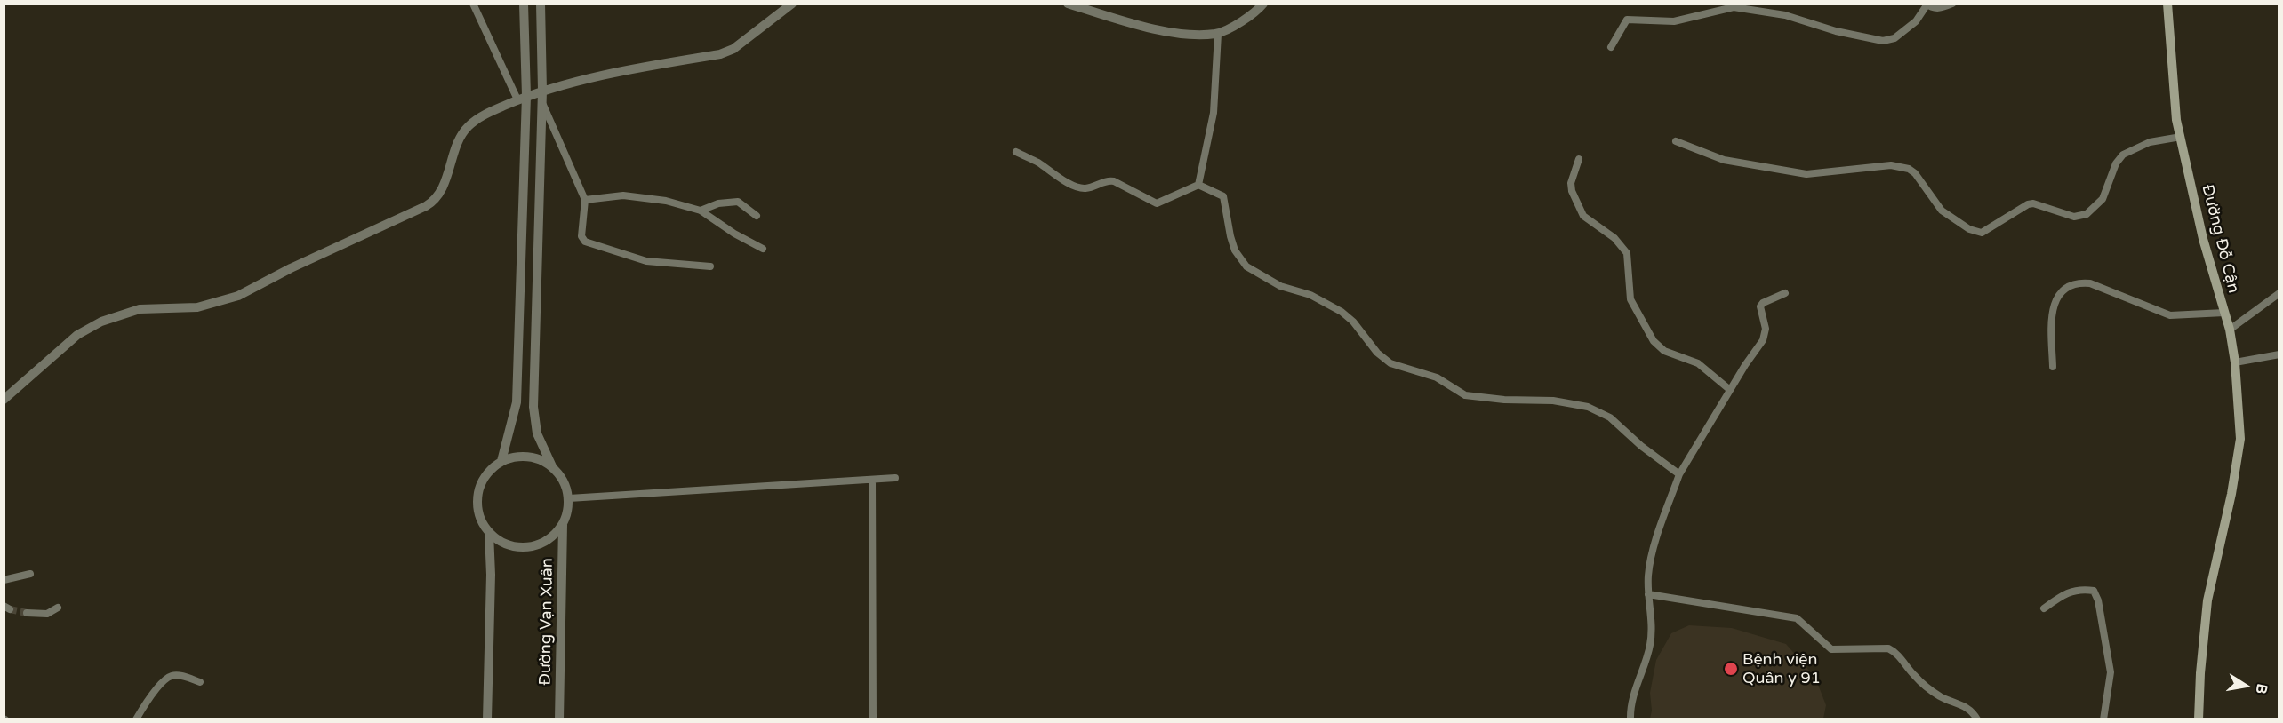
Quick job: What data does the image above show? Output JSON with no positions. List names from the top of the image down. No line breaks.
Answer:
{"streets":{"main road":["Đường Đỗ Cận"],"street":["Đường Vạn Xuân"]},"places":["Bệnh viện Quân y 91"],"north":"right"}
